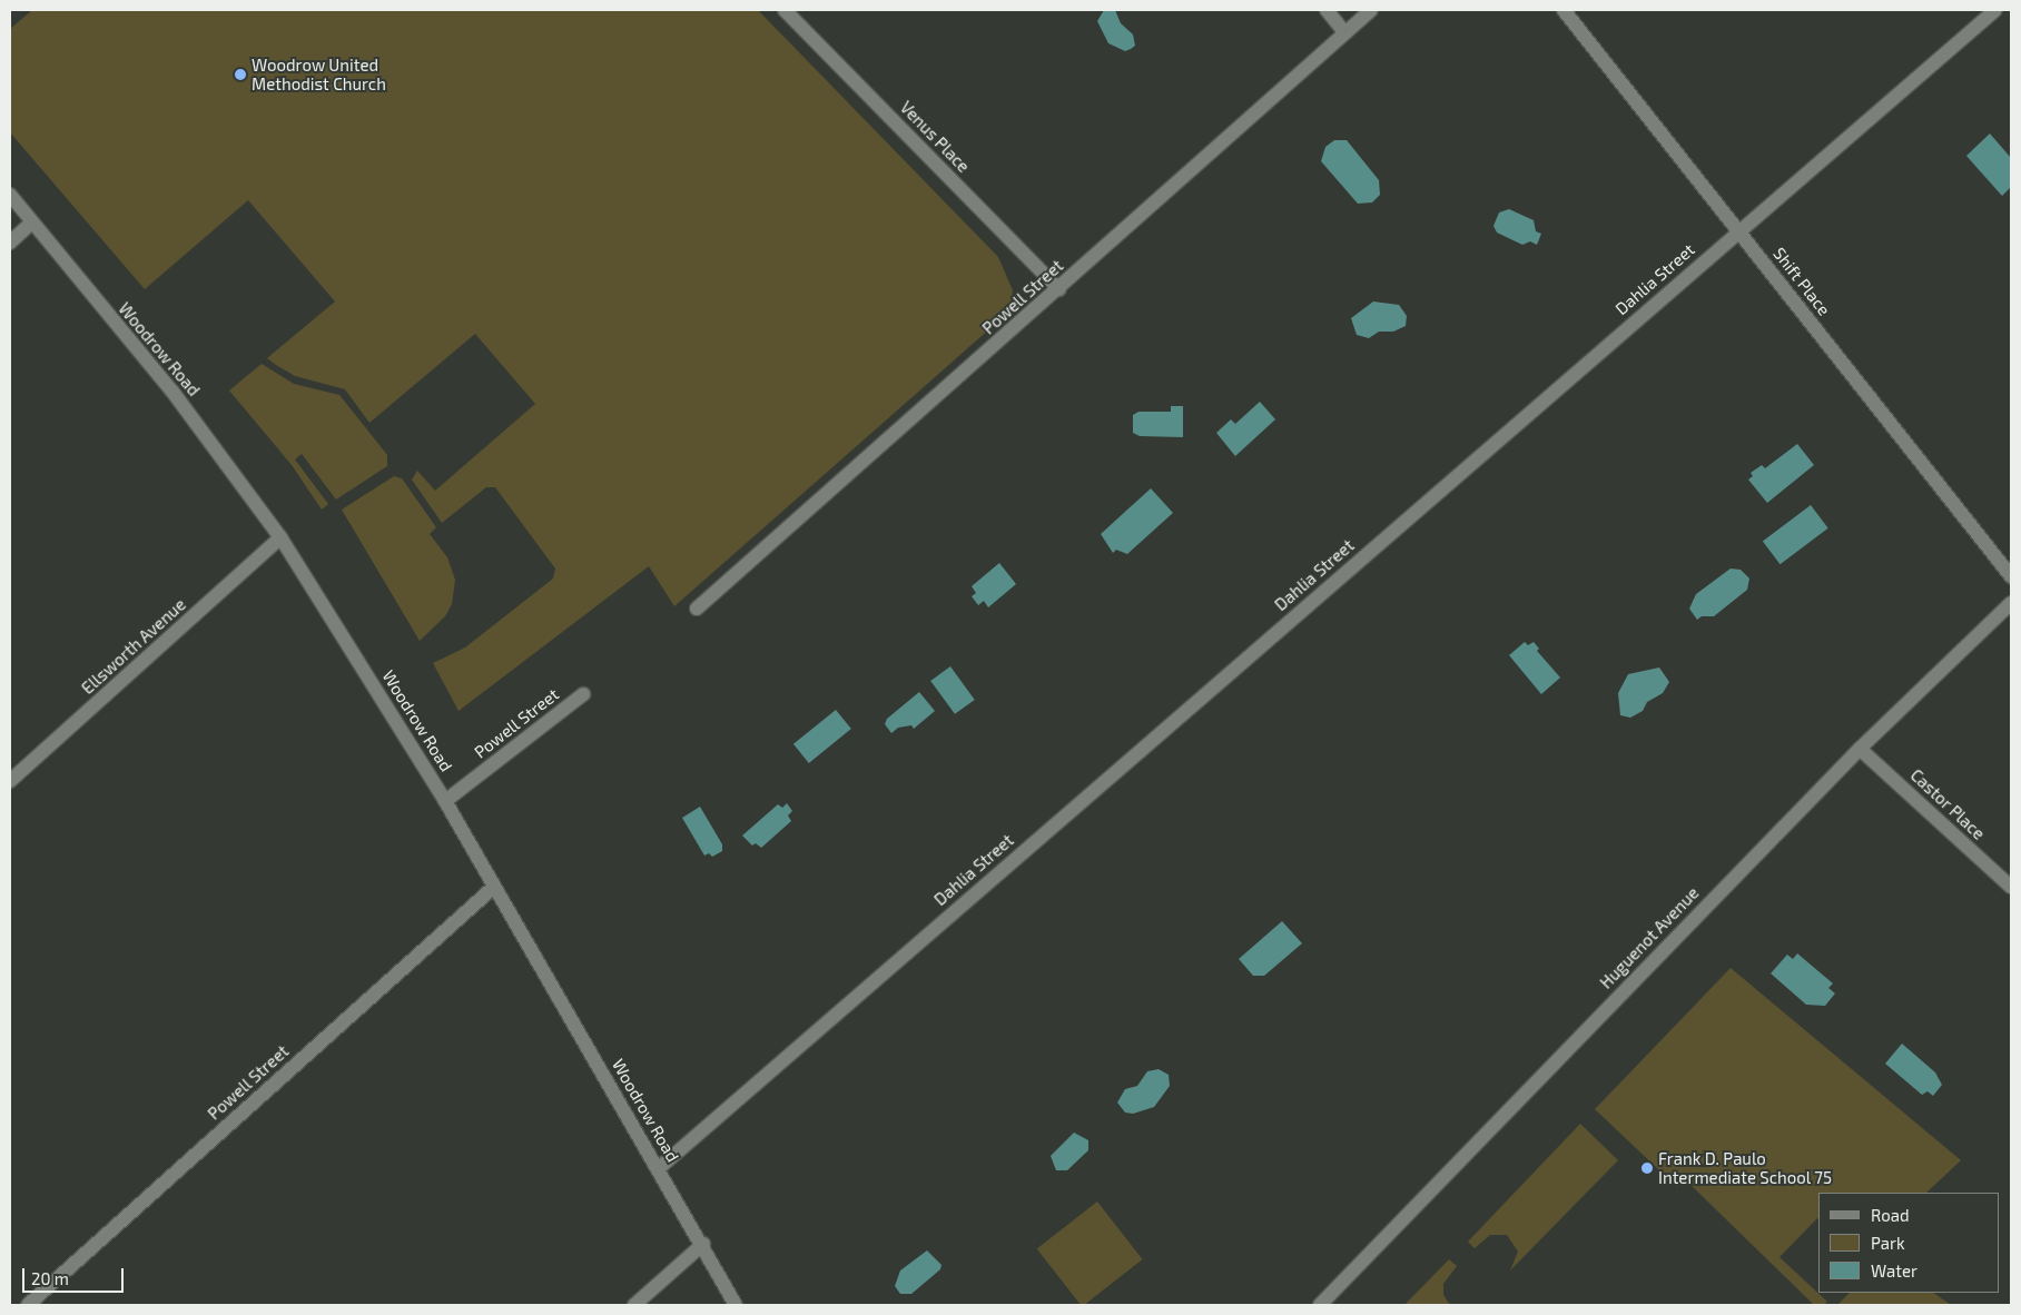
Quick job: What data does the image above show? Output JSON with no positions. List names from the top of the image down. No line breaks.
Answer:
{"streets":{"street":["Venus Place","Dahlia Street","Shift Place","Powell Street","Woodrow Road","Ellsworth Avenue","Castor Place","Huguenot Avenue"]},"crossings":[["Venus Place","Powell Street"],["Dahlia Street","Shift Place"],["Dahlia Street","Woodrow Road"],["Powell Street","Woodrow Road"],["Woodrow Road","Ellsworth Avenue"],["Castor Place","Huguenot Avenue"]],"places":["Woodrow United Methodist Church","Frank D. Paulo Intermediate School 75"],"legend":["Road","Park","Water"],"scale_bar":"20 m"}
